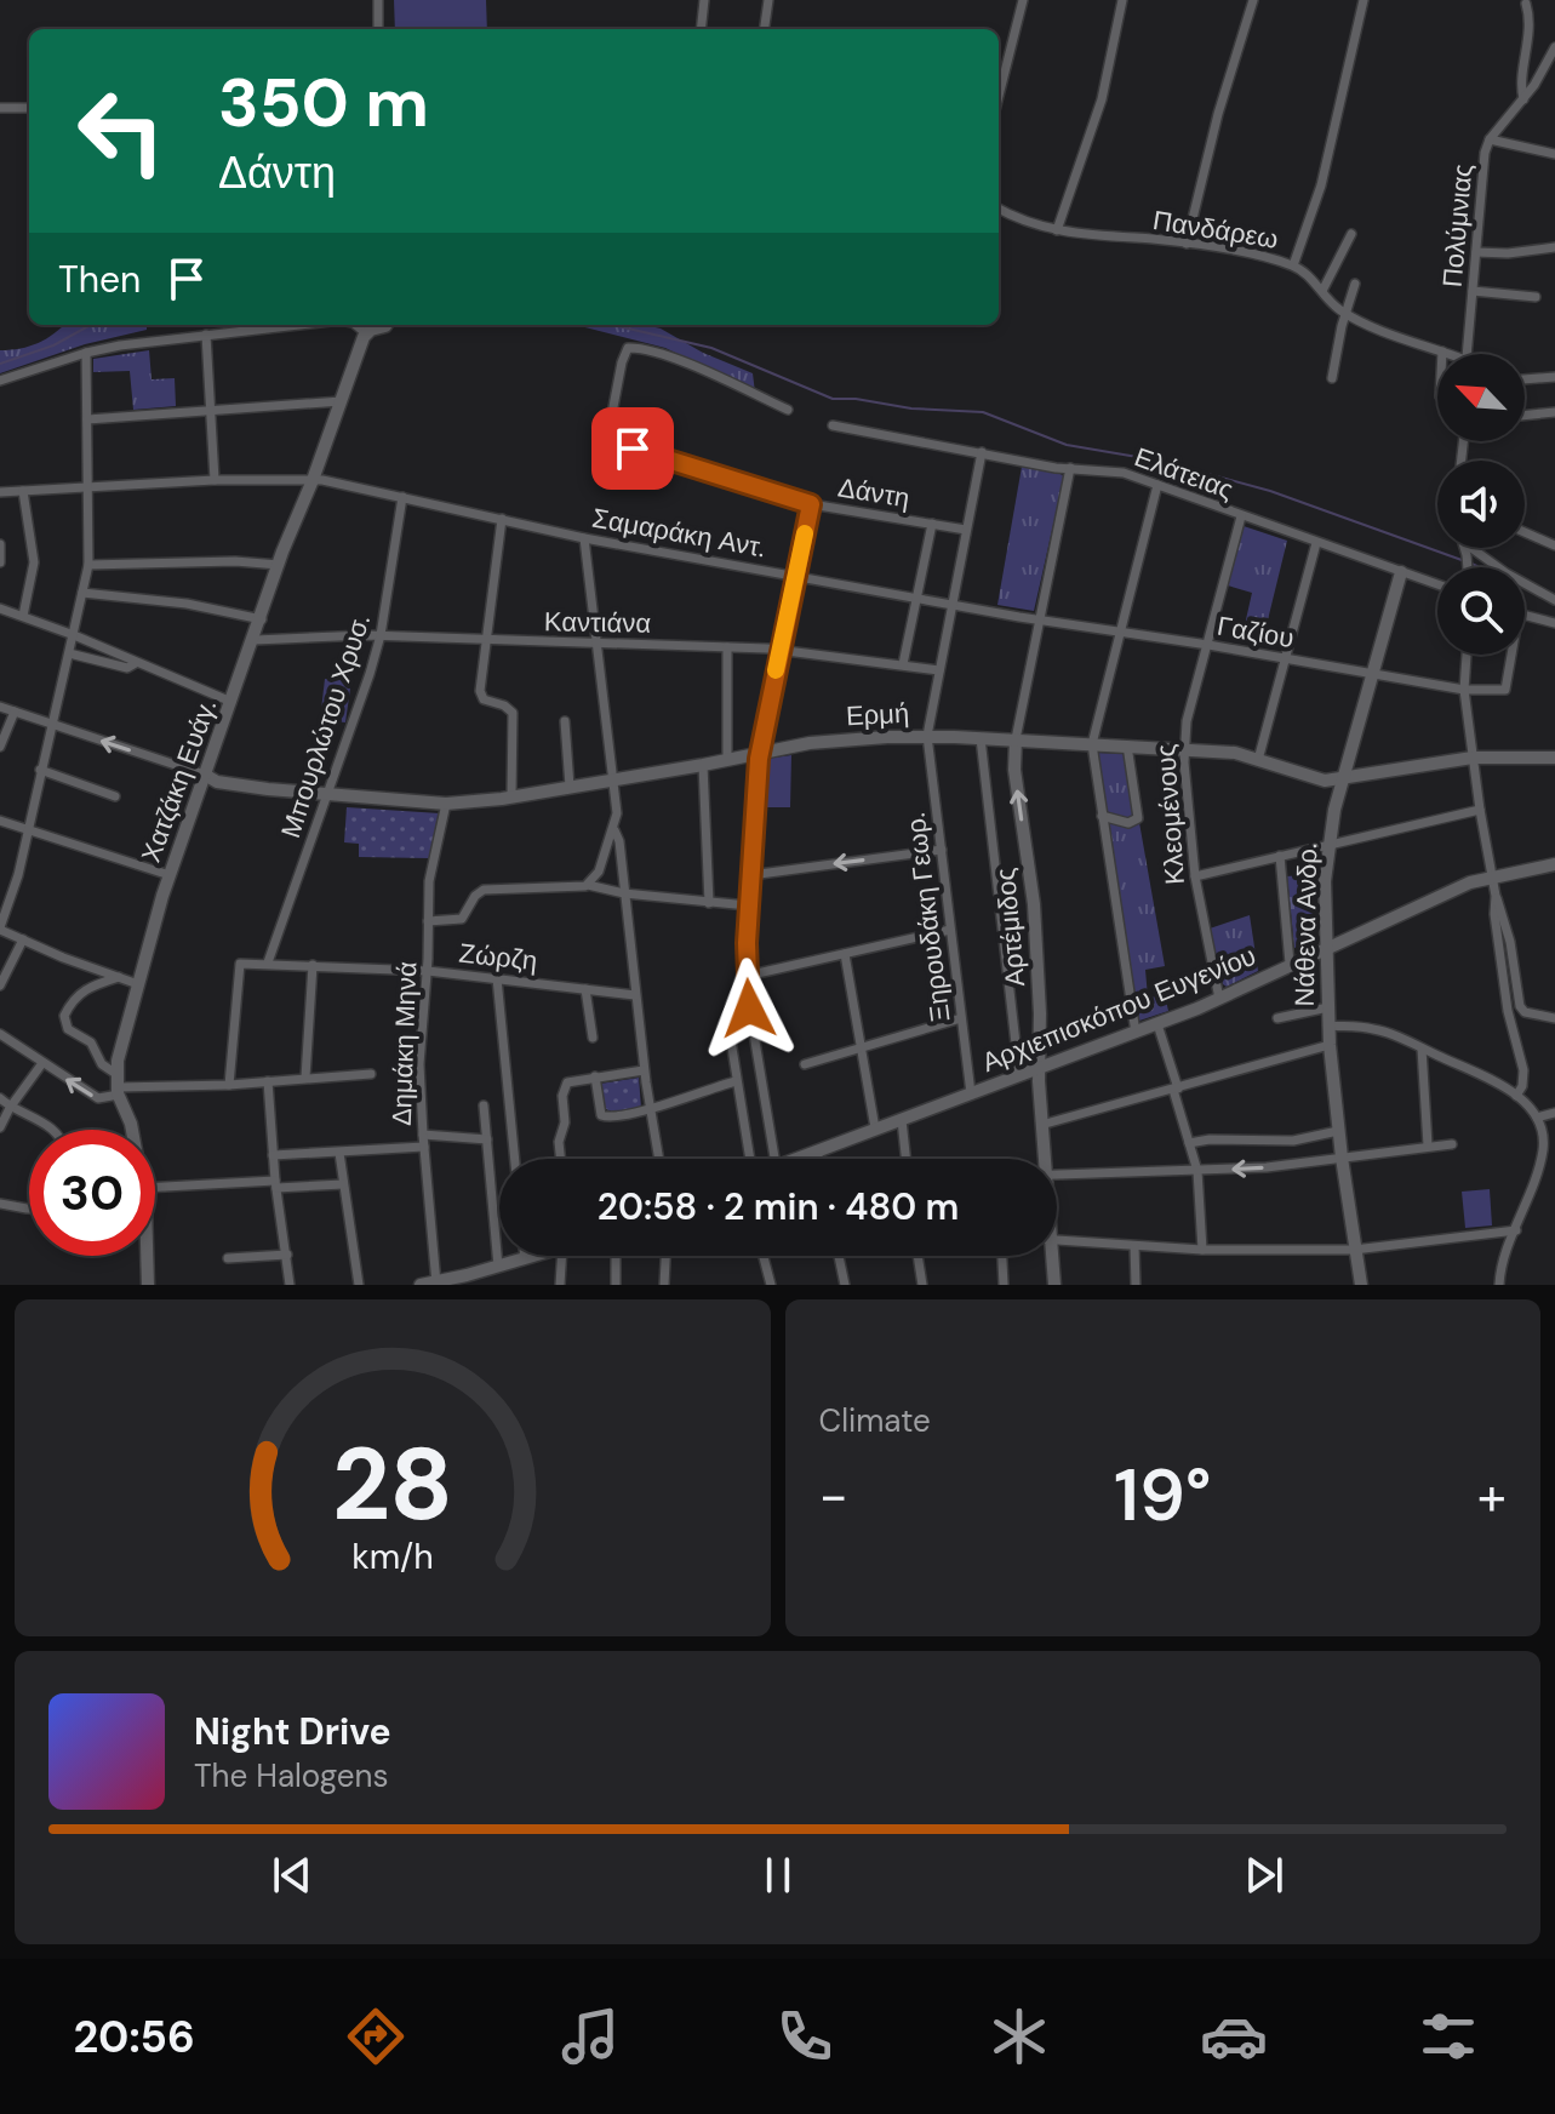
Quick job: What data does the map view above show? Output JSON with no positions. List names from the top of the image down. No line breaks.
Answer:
{"streets":{"street":["Πολύμνιας","Πανδάρεω","Ελάτειας","Δάντη","Σαμαράκη Αντ.","Καντιάνα","Γαζίου","Ερμή","Μπουρλώτου Χρυσ.","Χατζάκη Ευάγ.","Κλεομένους","Ξηρουδάκη Γεωρ.","Νάθενα Ανδρ.","Αρτέμιδος","Ζώρζη","Αρχιεπισκόπου Ευγενίου","Δημάκη Μηνά"]},"crossings":[["Ελάτειας","Κλεομένους"],["Ελάτειας","Ξηρουδάκη Γεωρ."],["Ελάτειας","Νάθενα Ανδρ."],["Δάντη","Ξηρουδάκη Γεωρ."],["Σαμαράκη Αντ.","Γαζίου"],["Σαμαράκη Αντ.","Μπουρλώτου Χρυσ."],["Σαμαράκη Αντ.","Χατζάκη Ευάγ."],["Σαμαράκη Αντ.","Ξηρουδάκη Γεωρ."],["Καντιάνα","Μπουρλώτου Χρυσ."],["Καντιάνα","Χατζάκη Ευάγ."],["Καντιάνα","Ξηρουδάκη Γεωρ."],["Γαζίου","Κλεομένους"],["Γαζίου","Νάθενα Ανδρ."],["Ερμή","Μπουρλώτου Χρυσ."],["Ερμή","Χατζάκη Ευάγ."],["Ερμή","Κλεομένους"],["Ερμή","Ξηρουδάκη Γεωρ."],["Ερμή","Νάθενα Ανδρ."],["Ερμή","Αρτέμιδος"],["Ερμή","Δημάκη Μηνά"],["Μπουρλώτου Χρυσ.","Ζώρζη"],["Κλεομένους","Αρχιεπισκόπου Ευγενίου"],["Ξηρουδάκη Γεωρ.","Αρχιεπισκόπου Ευγενίου"],["Νάθενα Ανδρ.","Αρχιεπισκόπου Ευγενίου"],["Αρτέμιδος","Αρχιεπισκόπου Ευγενίου"],["Ζώρζη","Δημάκη Μηνά"]],"north":"top left","page":{"turn":["350 m","Δάντη"],"then":"Then","limit":"30","trip":"20:58 · 2 min · 480 m","tile":"Climate","heat":["−","19°","+"],"song":["Night Drive","The Halogens"],"tabs":"20:56","gauge":["28","km/h"]}}
